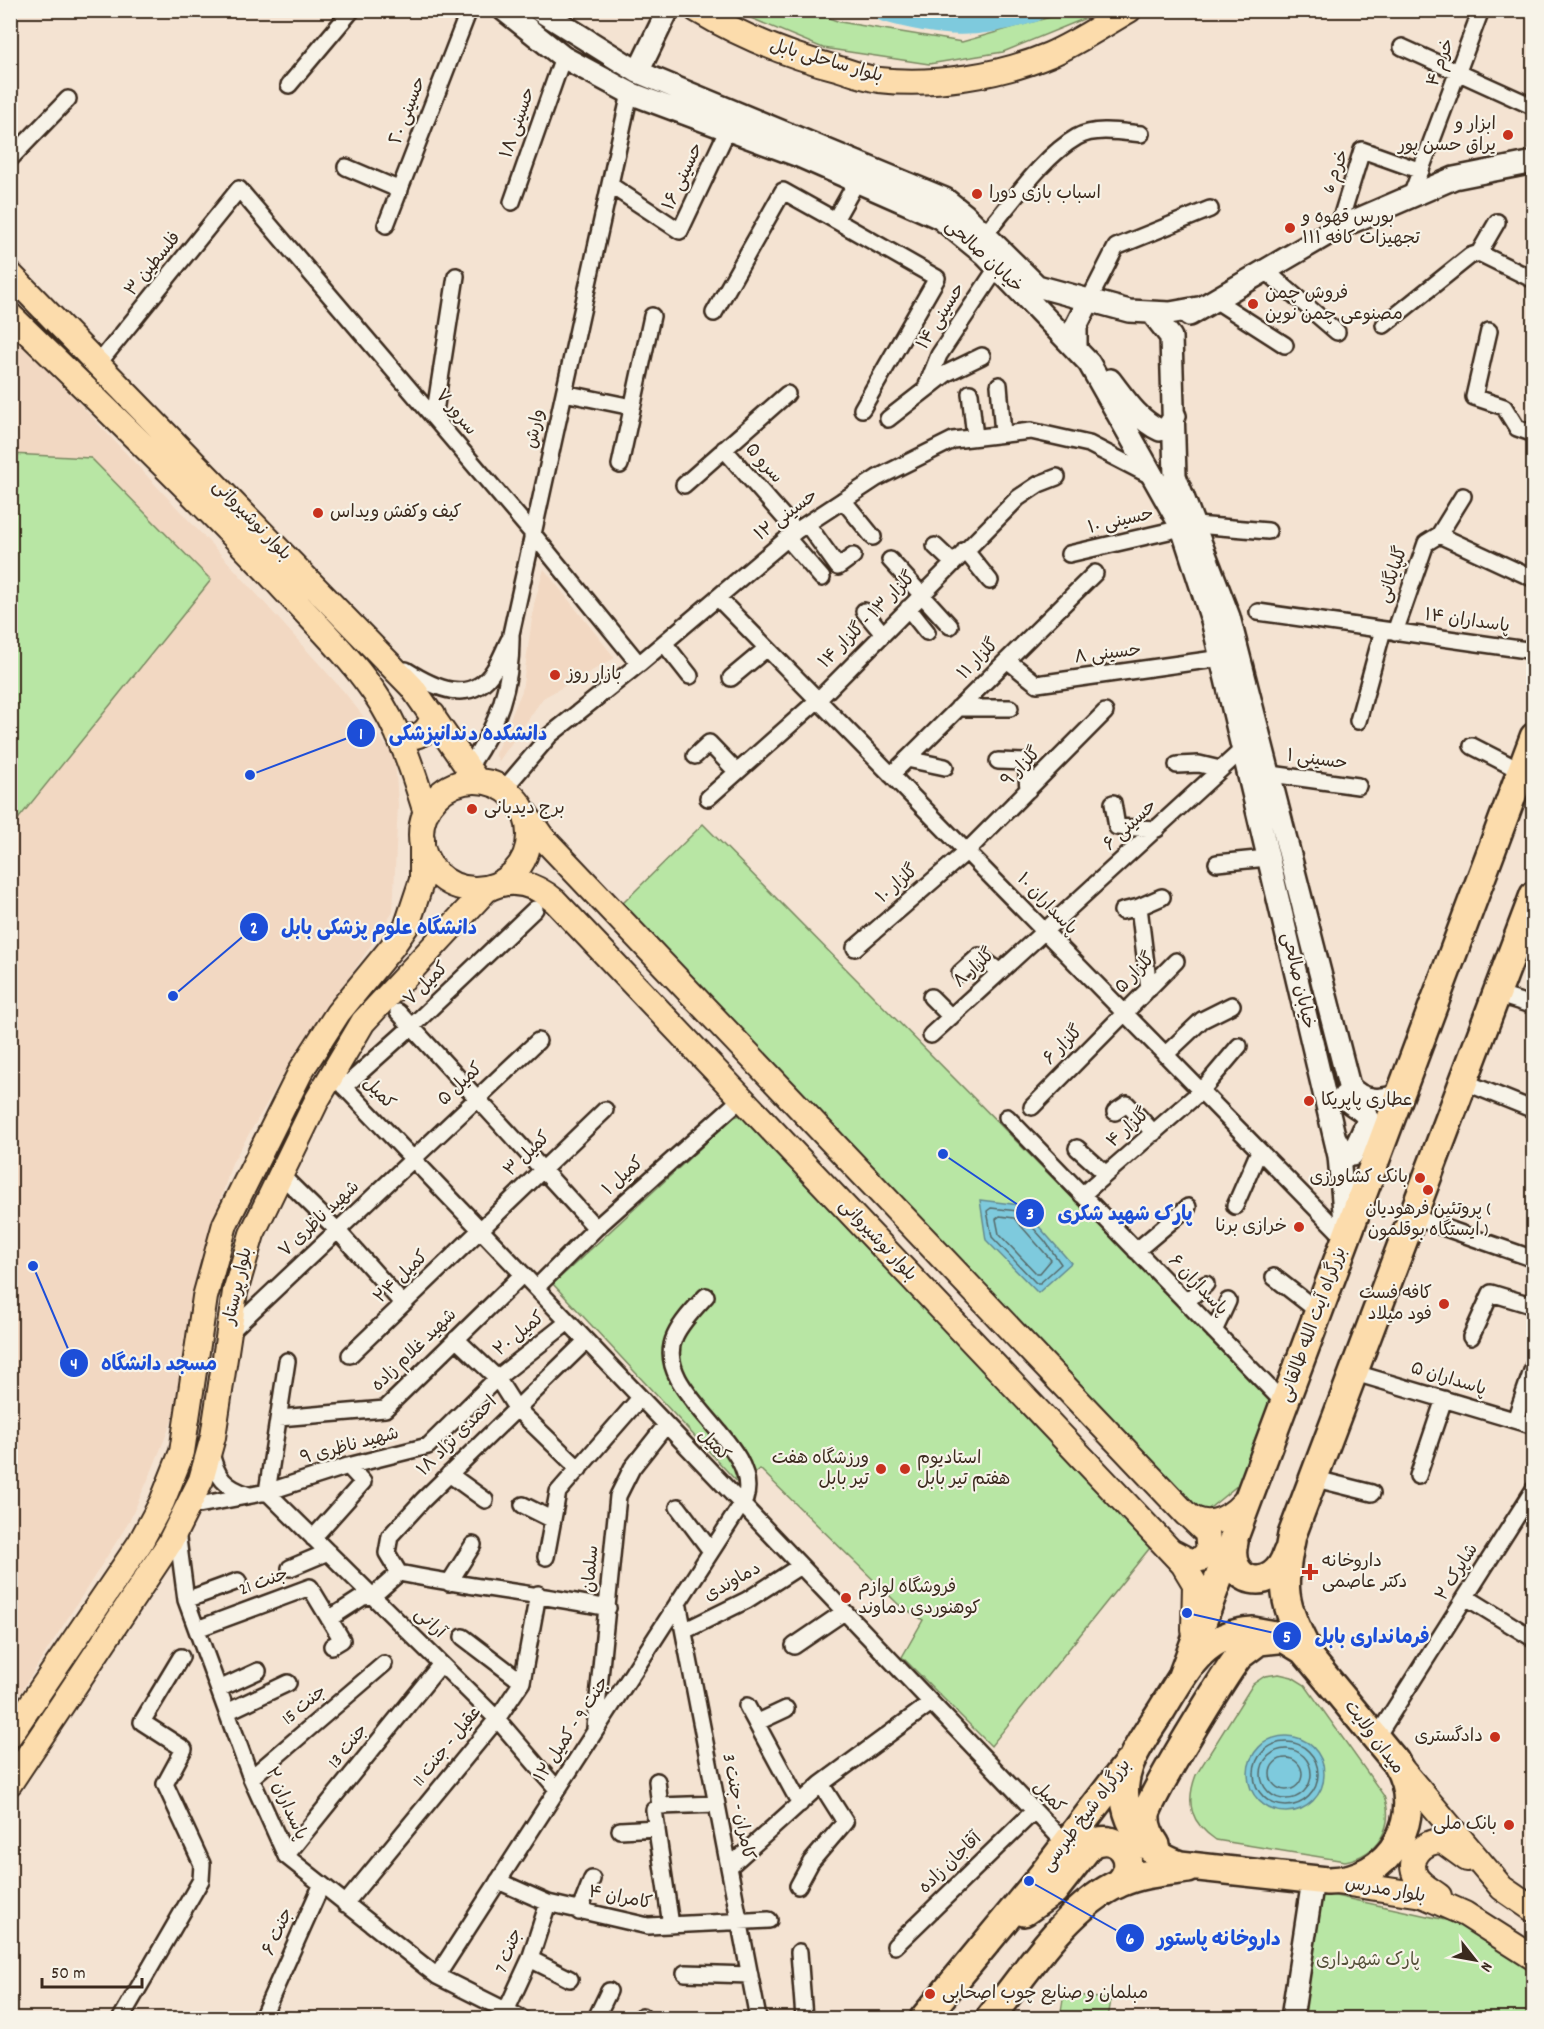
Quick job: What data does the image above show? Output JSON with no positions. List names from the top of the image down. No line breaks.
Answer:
{"streets":{"highway":["بزرگراه آیت الله طالقانی","میدان ولایت","بزرگراه شیخ طبرسی"],"main road":["بلوار ساحلی بابل","خيابان صالحی","بلوار نوشیروانی","خیابان صالحی","بلوار پرستار","بلوار مدرس"],"street":["خرم ۴","حسینی ٢٠","حسینی ۱۸","خرم 6","حسینی ۱۶","فلسطین ۳","حسینی ۱۴","سرور ۷","وارش","سرو ۵","حسینی ۱۲","حسینی ۱۰","گلپایگانی","گلزار ۱۳ - گلزار ۱۴","پاسداران ۱۴","حسینی ۸","گلزار ١١","حسینی ۱","گلزار ٩","حسینی ۶","گلزار ۱۰","پاسداران ١٠","گلزار ۸","گلزار ۵","کمیل ۷","گلزار ۶","کمیل ۵","کمیل","گلزار ۴","کمیل ۳","کمیل ۱","شهید ناظری ۷","کمیل ۲۴","پاسداران ۶","کمیل ۲۰","شهید غلام زاده","پاسداران ۵","احمدی نژاد ۱۸","شهید ناظری ۹","سلمان","شاپرک ۲","جنت 21","دماوندی","آرانی","جنت 15","جنت 9 - کمیل ۱۲","جنت 13","عقیل - جنت 11","پاسداران ۲","کامران - جنت 3","آقاجان زاده","کامران ۴","جنت ۶","جنت 7"]},"crossings":[["خرم ۴","خرم 6"],["حسینی ۱۸","خيابان صالحی"],["حسینی ۱۶","خيابان صالحی"],["حسینی ۱۶","وارش"],["خيابان صالحی","حسینی ۱۴"],["خيابان صالحی","وارش"],["خيابان صالحی","حسینی ۱۲"],["خيابان صالحی","حسینی ۱۰"],["خيابان صالحی","حسینی ۸"],["خيابان صالحی","خیابان صالحی"],["فلسطین ۳","سرور ۷"],["فلسطین ۳","بلوار نوشیروانی"],["سرور ۷","وارش"],["سرور ۷","حسینی ۱۲"],["وارش","حسینی ۱۲"],["وارش","بلوار نوشیروانی"],["وارش","بلوار پرستار"],["سرو ۵","حسینی ۱۲"],["حسینی ۱۲","بلوار نوشیروانی"],["حسینی ۱۲","پاسداران ١٠"],["حسینی ۱۲","بلوار پرستار"],["بلوار نوشیروانی","کمیل ۱"],["بلوار نوشیروانی","بلوار پرستار"],["بلوار نوشیروانی","بزرگراه آیت الله طالقانی"],["گلپایگانی","پاسداران ۱۴"],["گلزار ۱۳ - گلزار ۱۴","پاسداران ١٠"],["حسینی ۸","گلزار ١١"],["گلزار ١١","پاسداران ١٠"],["حسینی ۱","خیابان صالحی"],["گلزار ٩","گلزار ۱۰"],["گلزار ٩","پاسداران ١٠"],["حسینی ۶","پاسداران ١٠"],["حسینی ۶","گلزار ۸"],["حسینی ۶","خیابان صالحی"],["گلزار ۱۰","پاسداران ١٠"],["پاسداران ١٠","گلزار ۸"],["پاسداران ١٠","گلزار ۵"],["پاسداران ١٠","خیابان صالحی"],["پاسداران ١٠","گلزار ۶"],["پاسداران ١٠","گلزار ۴"],["پاسداران ١٠","بزرگراه آیت الله طالقانی"],["گلزار ۵","گلزار ۶"],["خیابان صالحی","بزرگراه آیت الله طالقانی"],["کمیل ۷","کمیل"],["کمیل ۷","بلوار پرستار"],["کمیل ۵","کمیل"],["کمیل ۵","شهید ناظری ۷"],["کمیل","کمیل ۳"],["کمیل","کمیل ۱"],["کمیل","شهید ناظری ۷"],["کمیل","کمیل ۲۴"],["کمیل","بلوار پرستار"],["کمیل","کمیل ۲۰"],["کمیل","شهید غلام زاده"],["کمیل","احمدی نژاد ۱۸"],["کمیل","سلمان"],["کمیل","دماوندی"],["کمیل","جنت 9 - کمیل ۱۲"],["کمیل","بزرگراه شیخ طبرسی"],["کمیل","آقاجان زاده"],["گلزار ۴","پاسداران ۶"],["کمیل ۳","کمیل ۲۴"],["شهید ناظری ۷","بلوار پرستار"],["بلوار پرستار","شهید ناظری ۹"],["بلوار پرستار","پاسداران ۲"],["پاسداران ۶","بزرگراه آیت الله طالقانی"],["بزرگراه آیت الله طالقانی","میدان ولایت"],["کمیل ۲۰","شهید ناظری ۹"],["شهید ناظری ۹","آرانی"],["سلمان","جنت 9 - کمیل ۱۲"],["شاپرک ۲","میدان ولایت"],["جنت 21","پاسداران ۲"],["دماوندی","کامران - جنت 3"],["آرانی","جنت 9 - کمیل ۱۲"],["آرانی","جنت 13"],["آرانی","عقیل - جنت 11"],["جنت 15","پاسداران ۲"],["جنت 9 - کمیل ۱۲","پاسداران ۲"],["جنت 9 - کمیل ۱۲","کامران - جنت 3"],["جنت 9 - کمیل ۱۲","کامران ۴"],["میدان ولایت","بزرگراه شیخ طبرسی"],["میدان ولایت","بلوار مدرس"],["جنت 13","پاسداران ۲"],["عقیل - جنت 11","پاسداران ۲"],["پاسداران ۲","جنت ۶"],["پاسداران ۲","جنت 7"],["کامران - جنت 3","کامران ۴"],["کامران ۴","جنت 7"]],"parks":["پارک شهرداری"],"places":{"other":["ابزار و یراق حسن پور","اسباب بازی دورا","بورس قهوه و تجهیزات کافه ۱۱۱","فروش چمن مصنوعی چمن نوین","کیف و‌کفش ویداس","بازار روز","دانشکده دندانپزشکی","برج دیدبانی","دانشگاه علوم پزشکی بابل","عطاری پاپریکا","پارک شهید شکری","بانک کشاورزی","پروتئین فرهودیان ( ایستگاه بوقلمون )","خرازی برنا","مسجد دانشگاه","کافه فست فود میلاد","ورزشگاه هفت تیر بابل","استادیوم هفتم تیر بابل","فروشگاه لوازم کوهنوردی دماوند","فرمانداری بابل","دادگستری","بانک ملی","داروخانه پاستور","مبلمان و صنایع چوب اصحابی"],"health":["داروخانه دکتر عاصمی"]},"scale_bar":"50 m","north":"bottom right"}
